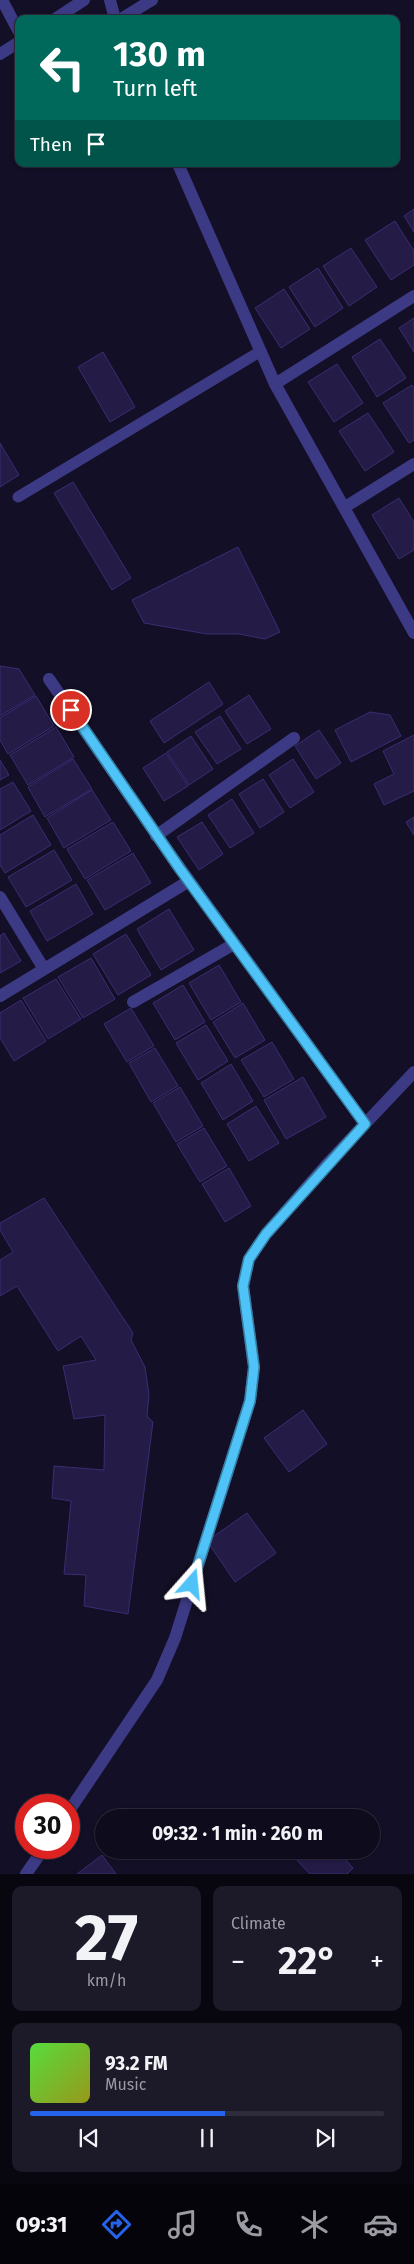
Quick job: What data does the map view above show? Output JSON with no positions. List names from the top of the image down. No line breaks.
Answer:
{"page":{"turn":["130 m","Turn left"],"then":"Then","limit":"30","trip":"09:32 · 1 min · 260 m","tile":[["27","km/h"],"Climate"],"heat":["−","22°","+"],"song":["93.2 FM","Music"],"tabs":"09:31"}}
